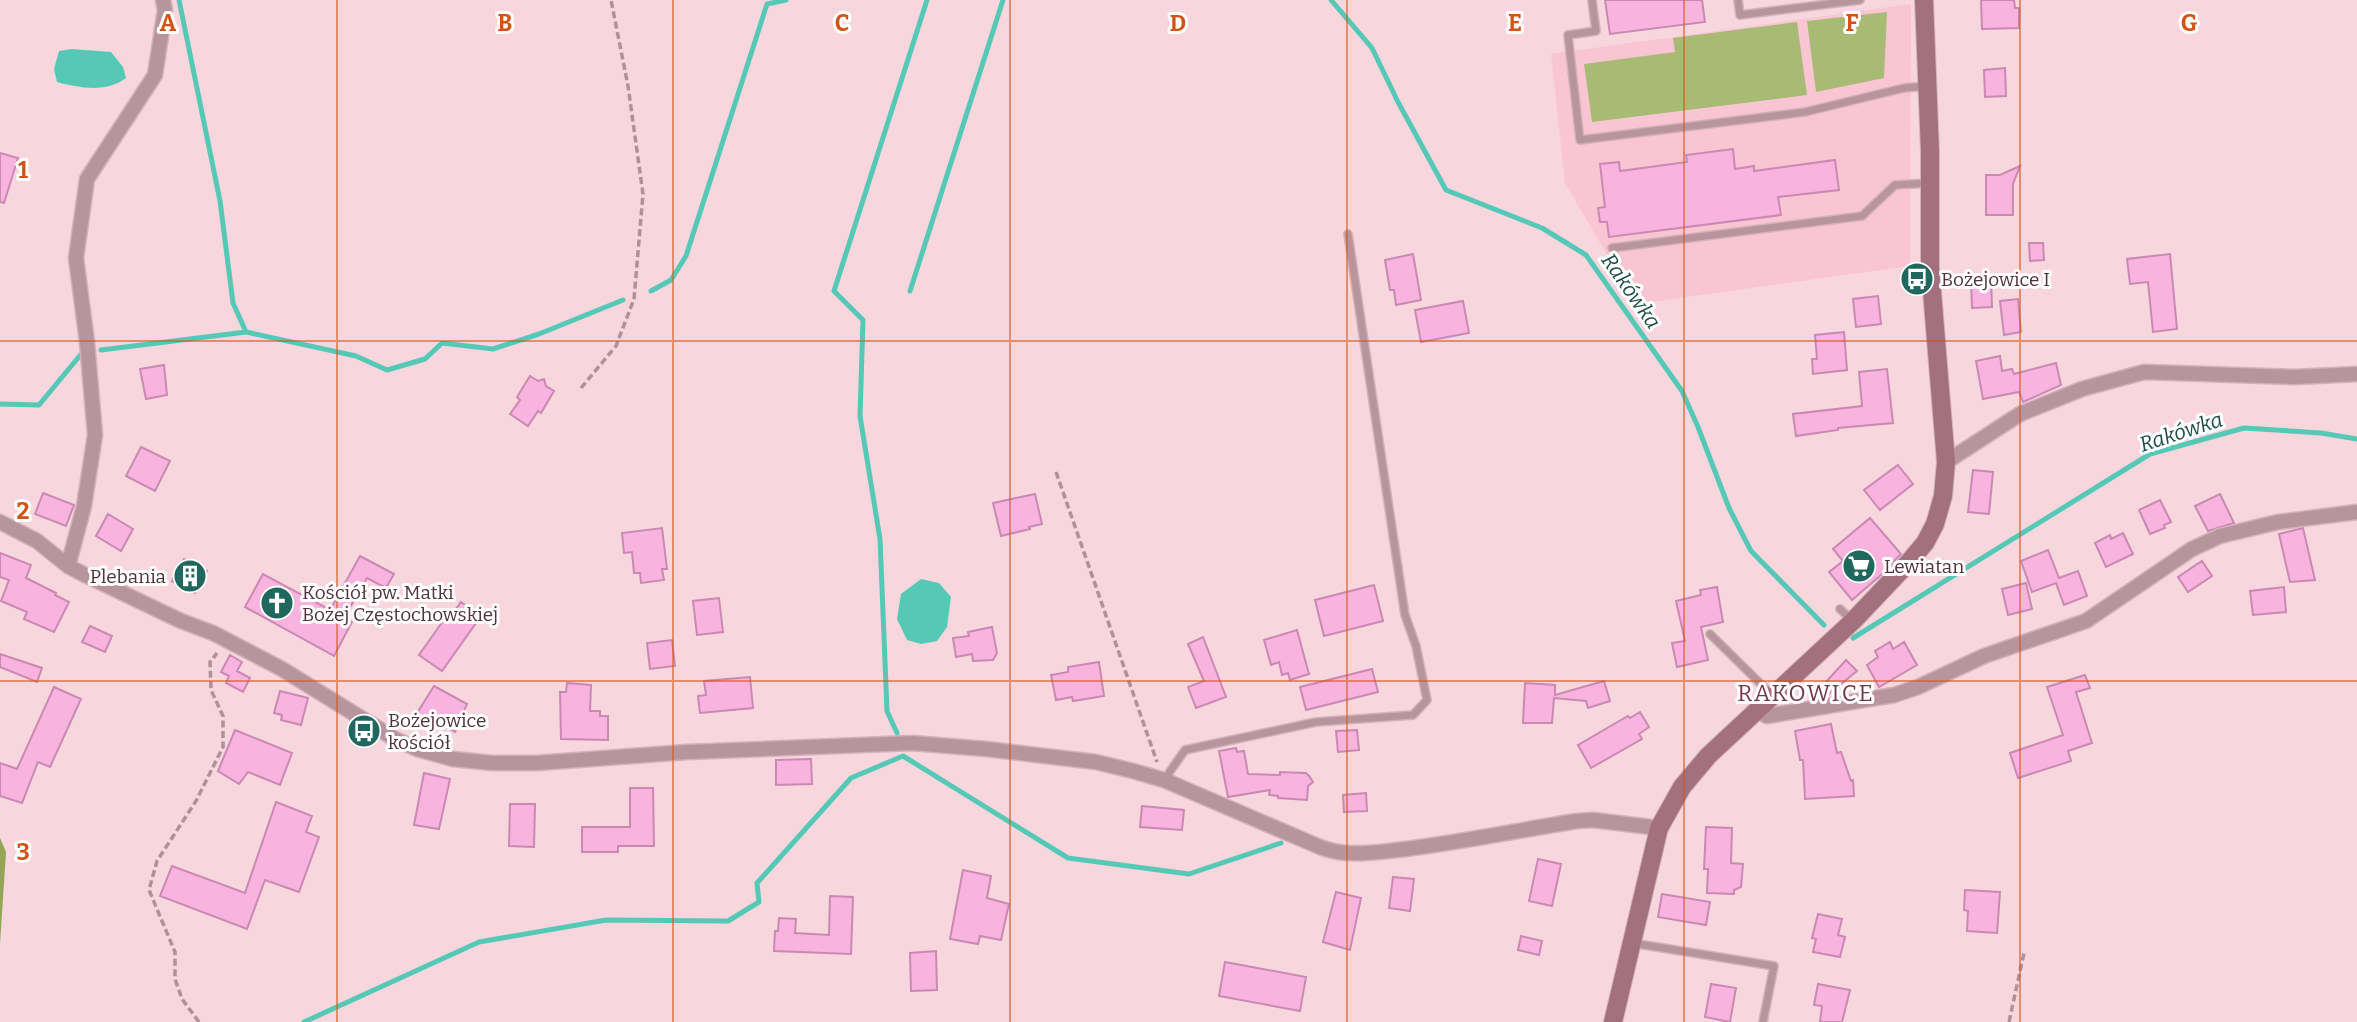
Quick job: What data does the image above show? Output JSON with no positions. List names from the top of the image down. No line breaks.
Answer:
{"districts":["RAKOWICE"],"water":["Rakówka"],"places":{"bus stop":["Bożejowice I","Bożejowice kościół"],"supermarket":["Lewiatan"],"building":["Plebania"],"church":["Kościół pw. Matki Bożej Częstochowskiej"]},"grid":{"columns":["A","B","C","D","E","F","G"],"rows":["1","2","3"]}}
